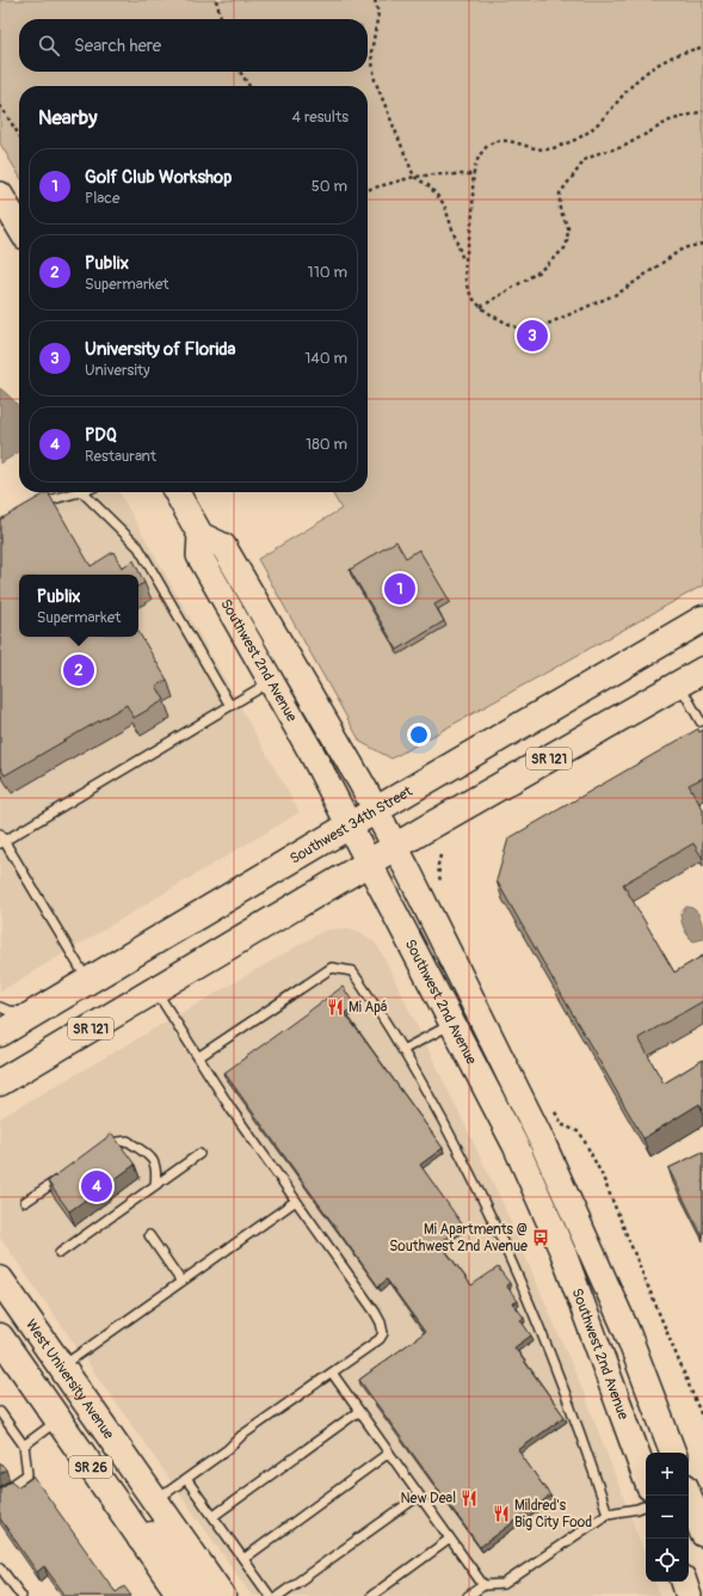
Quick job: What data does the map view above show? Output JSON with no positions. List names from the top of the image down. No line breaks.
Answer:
{"streets":{"main road":["Southwest 2nd Avenue","SR 121","Southwest 34th Street","West University Avenue","SR 26"]},"crossings":[["Southwest 2nd Avenue","SR 121"],["Southwest 2nd Avenue","Southwest 34th Street"]],"places":{"restaurant":["Mi Apá","New Deal","Mildred's Big City Food"],"bus stop":["Mi Apartments @ Southwest 2nd Avenue"]},"page":{"search":"Search here","heading":["Nearby","4 results"],"list":[{"mark":"1","name":"Golf Club Workshop","note":"Place","value":"50 m"},{"mark":"2","name":"Publix","note":"Supermarket","value":"110 m"},{"mark":"3","name":"University of Florida","note":"University","value":"140 m"},{"mark":"4","name":"PDQ","note":"Restaurant","value":"180 m"}],"pins":["3","1","2","4"],"popup":["Publix","Supermarket"],"map_buttons":["+","−"]}}
